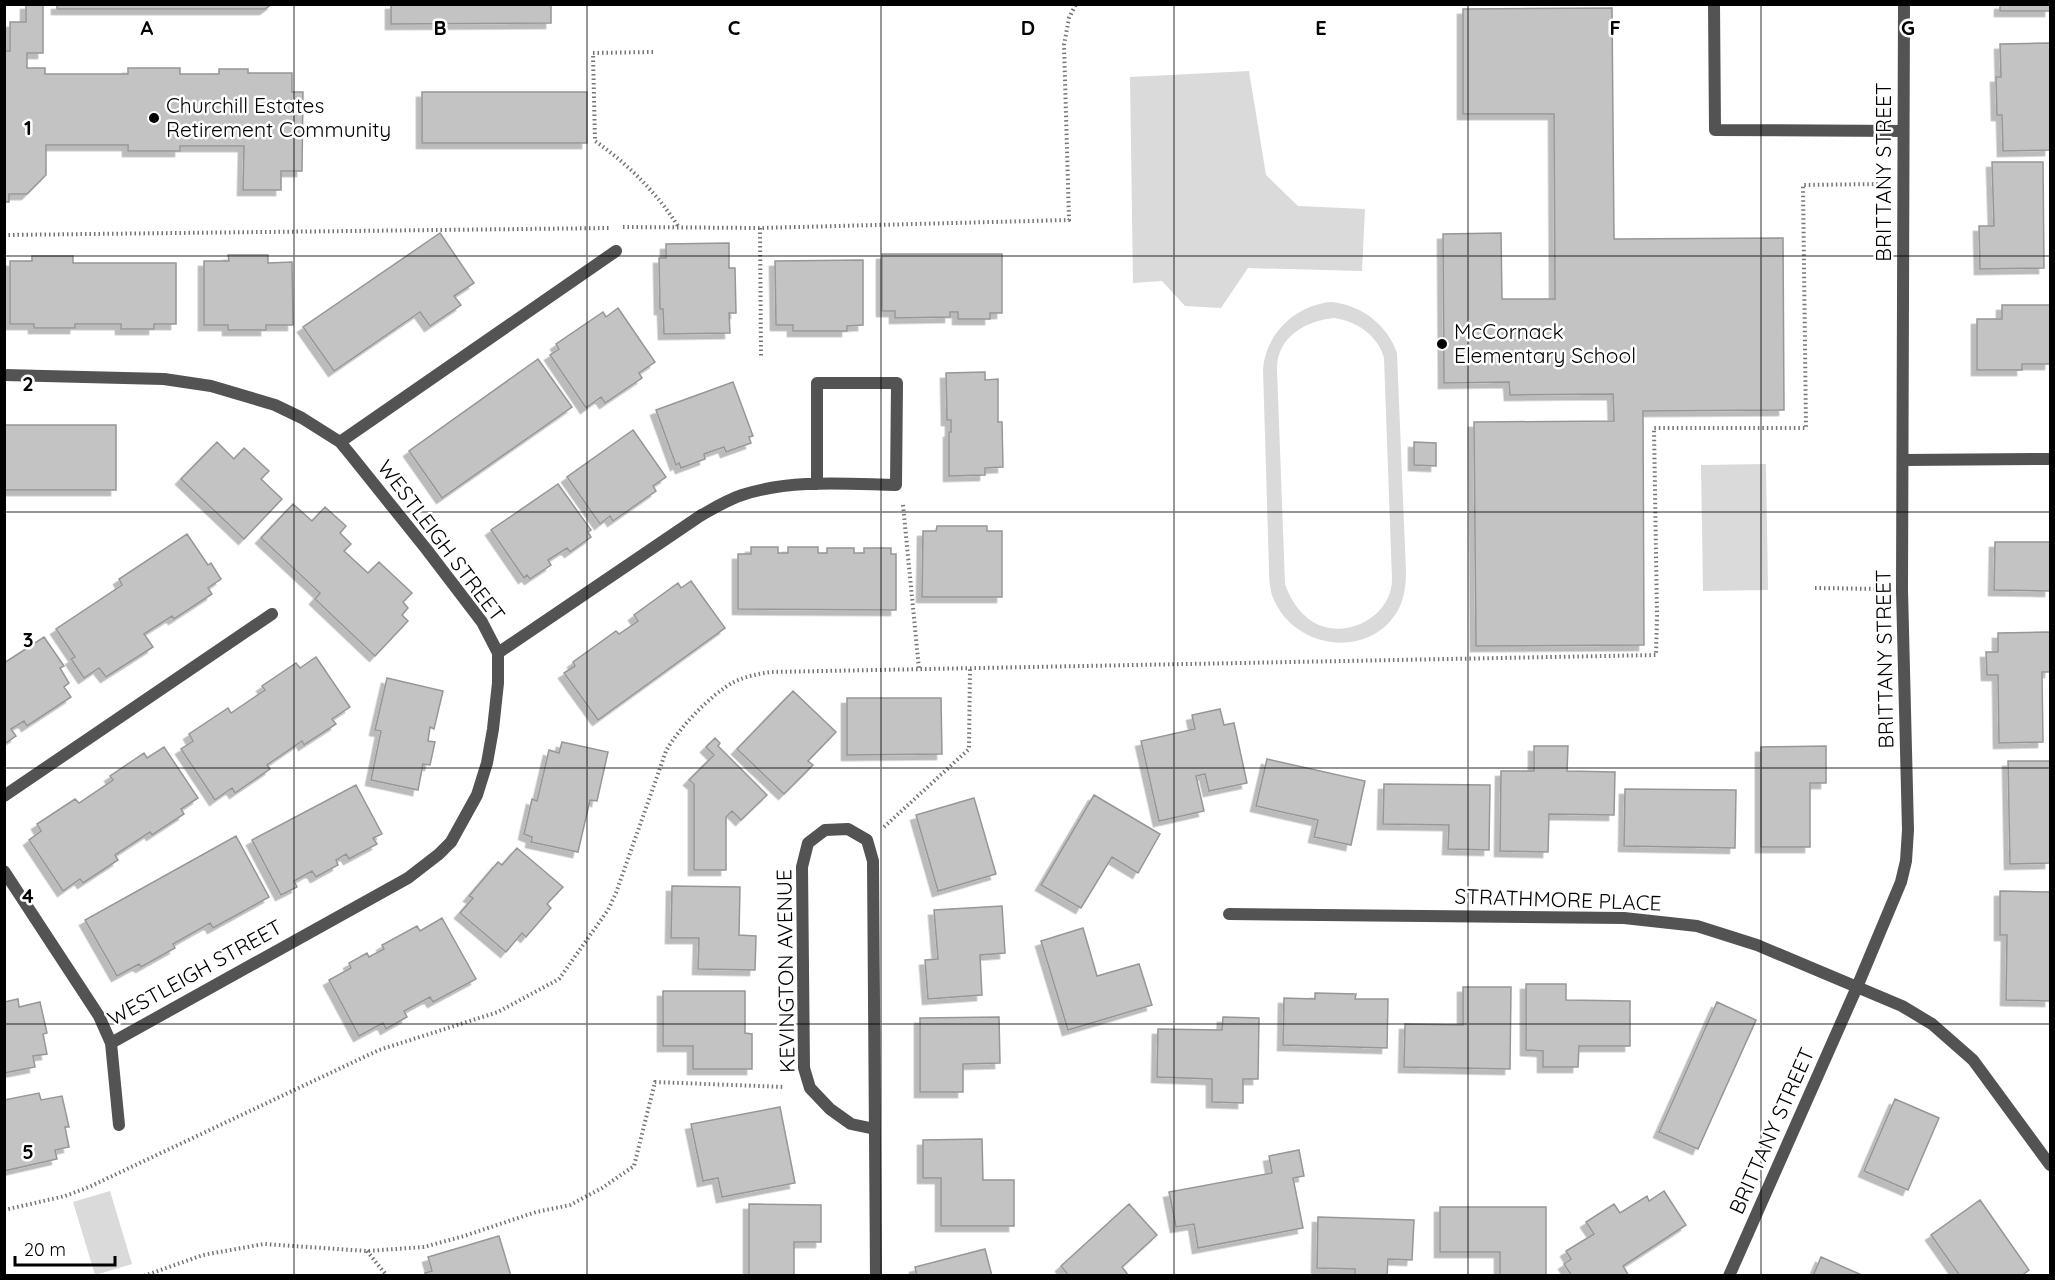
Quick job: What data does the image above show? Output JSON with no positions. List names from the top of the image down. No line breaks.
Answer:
{"streets":{"street":["BRITTANY STREET","WESTLEIGH STREET","STRATHMORE PLACE","KEVINGTON AVENUE"]},"crossings":[["BRITTANY STREET","STRATHMORE PLACE"]],"places":["Churchill Estates Retirement Community","McCornack Elementary School"],"scale_bar":"20 m","grid":{"columns":["A","B","C","D","E","F","G"],"rows":["1","2","3","4","5"]}}
